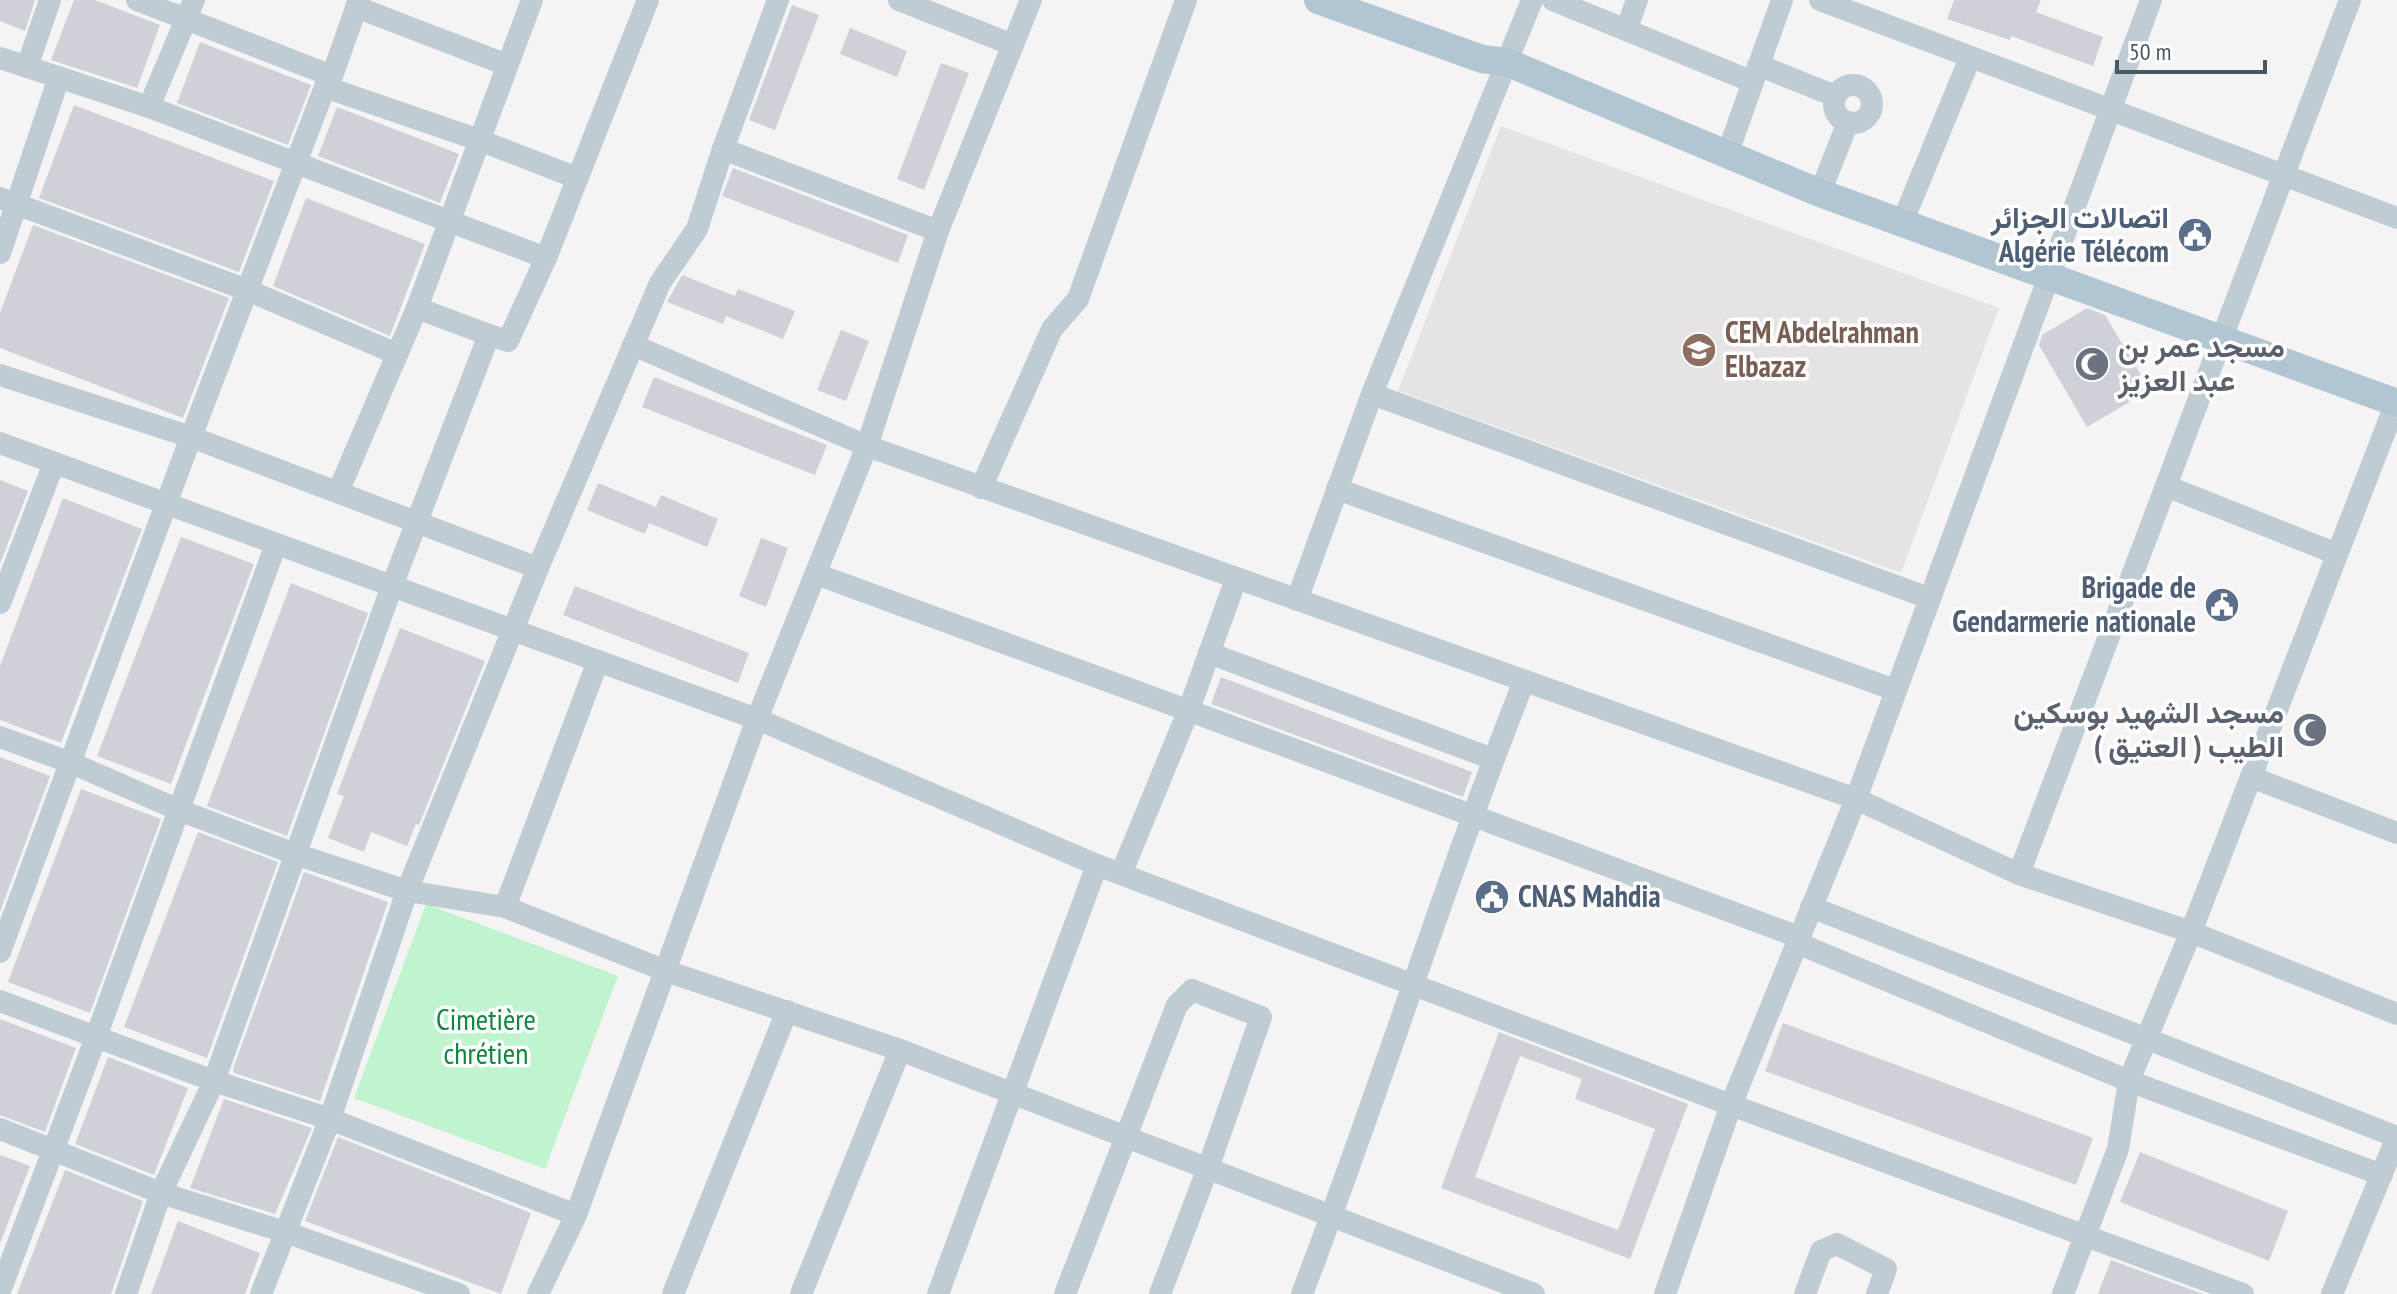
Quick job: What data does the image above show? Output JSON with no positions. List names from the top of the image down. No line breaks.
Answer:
{"parks":["Cimetière chrétien"],"places":{"public building":["اتصالات الجزائر Algérie Télécom","Brigade de Gendarmerie nationale","CNAS Mahdia"],"school or university":["CEM Abdelrahman Elbazaz"],"mosque":["مسجد عمر بن عبد العزيز","مسجد الشهيد بوسكين الطيب ( العتيق )"]},"scale_bar":"50 m"}
